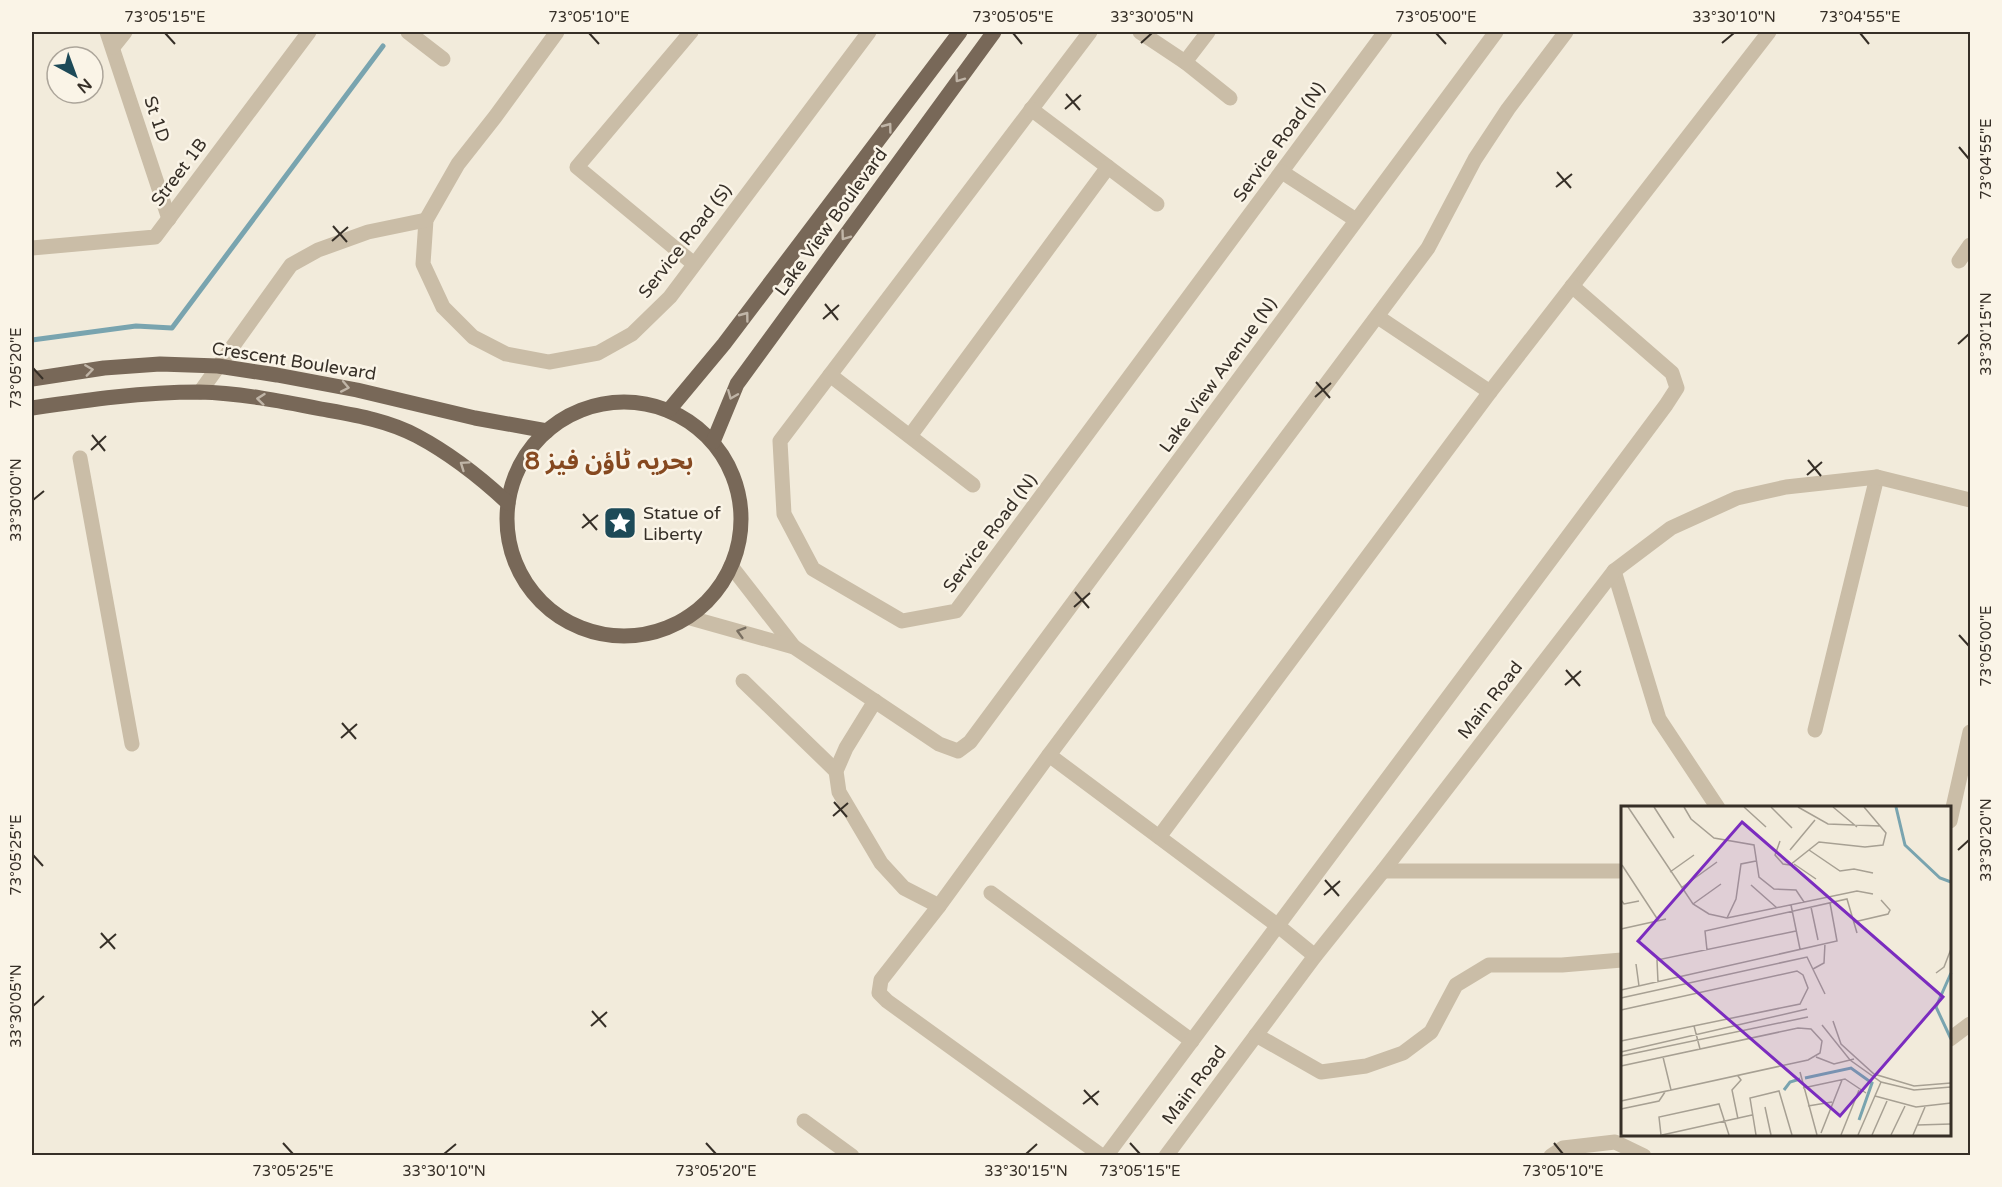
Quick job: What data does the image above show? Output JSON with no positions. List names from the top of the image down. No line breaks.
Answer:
{"streets":{"main road":["Lake View Boulevard","Crescent Boulevard"],"street":["St 1D","Service Road (N)","Street 1B","Service Road (S)","Lake View Avenue (N)","Main Road"]},"crossings":[["St 1D","Street 1B"]],"districts":["بحریہ ٹاؤن فیز 8"],"places":{"place":["Statue of Liberty"]},"north":"bottom right","coordinates":["73°05'15\"E","73°05'10\"E","73°05'05\"E","33°30'05\"N","73°05'00\"E","33°30'10\"N","73°04'55\"E","33°30'15\"N","73°05'20\"E","33°30'00\"N","33°30'20\"N","73°05'25\"E"]}
